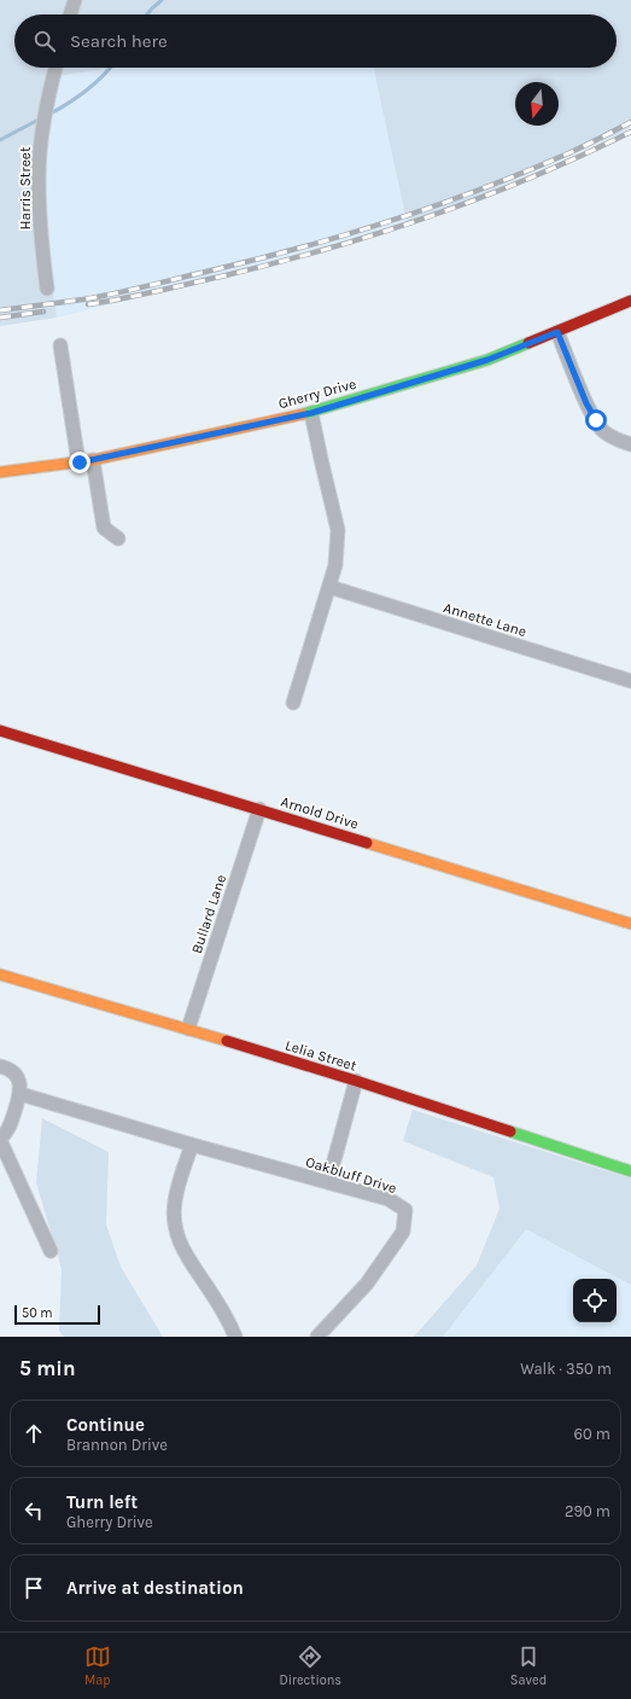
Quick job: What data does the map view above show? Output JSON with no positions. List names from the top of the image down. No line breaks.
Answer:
{"streets":{"street":["Harris Street","Gherry Drive","Annette Lane","Arnold Drive","Bullard Lane","Lelia Street","Oakbluff Drive"]},"crossings":[["Arnold Drive","Bullard Lane"],["Bullard Lane","Lelia Street"]],"scale_bar":"50 m","north":"bottom","page":{"search":"Search here","scale":"50 m","heading":["5 min","Walk · 350 m"],"list":[["Continue","Brannon Drive","60 m"],["Turn left","Gherry Drive","290 m"],"Arrive at destination"],"nav":["Map","Directions","Saved"]}}
